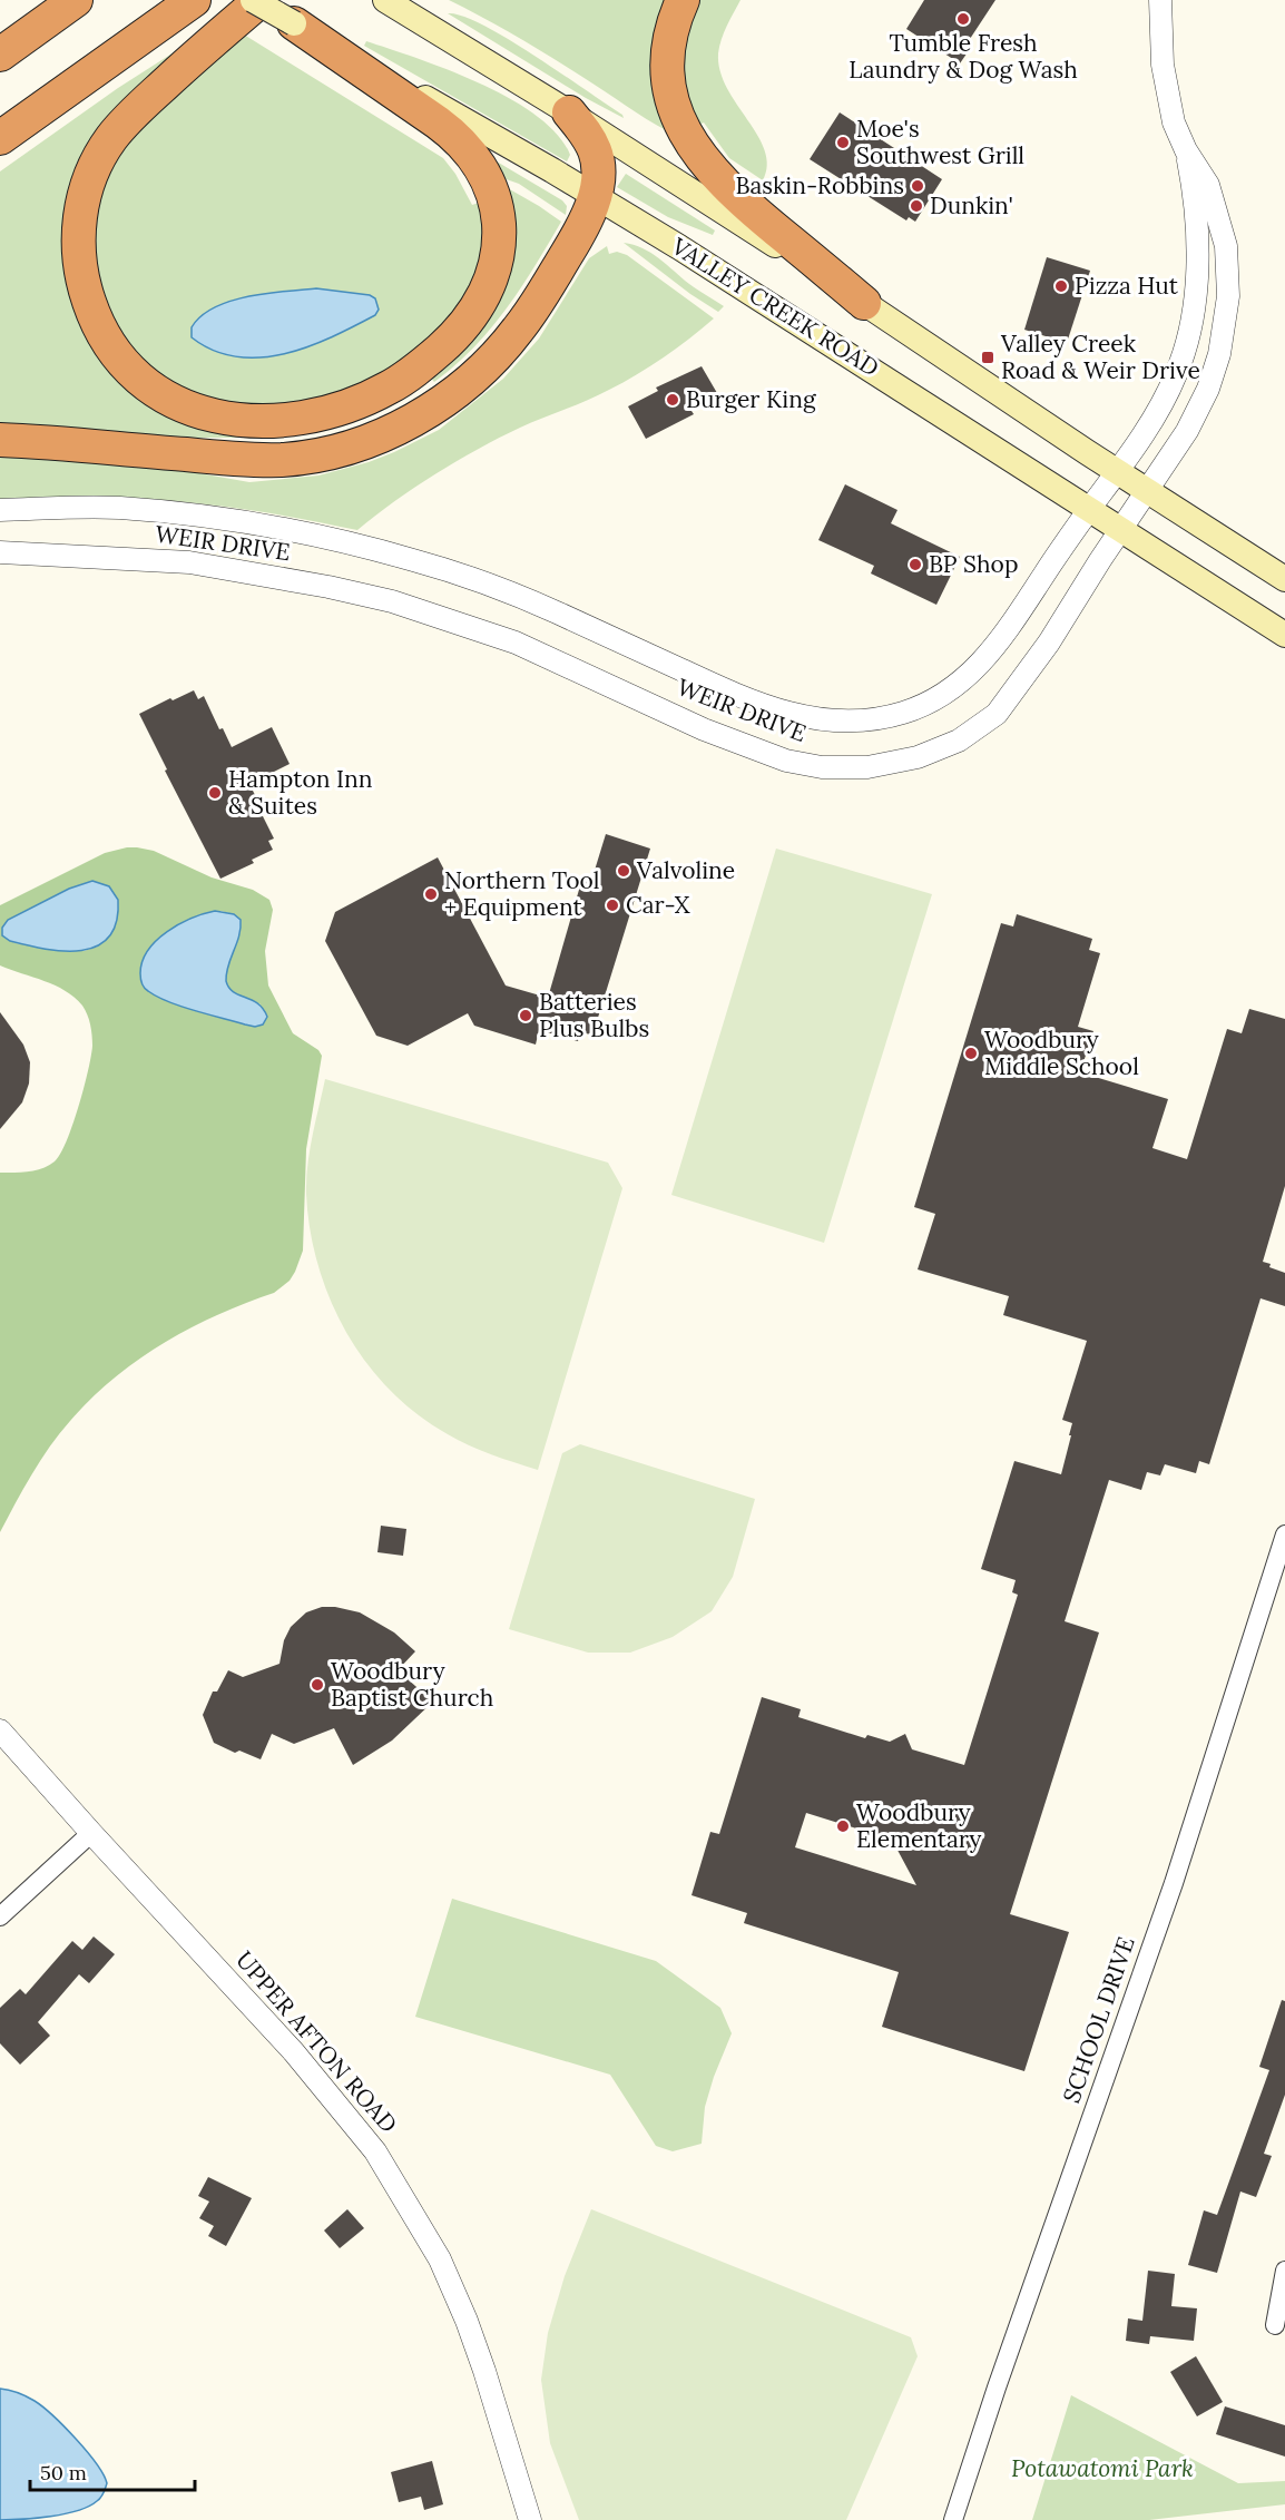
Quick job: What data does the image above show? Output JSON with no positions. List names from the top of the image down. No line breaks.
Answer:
{"streets":{"main road":["VALLEY CREEK ROAD"],"street":["WEIR DRIVE","SCHOOL DRIVE","UPPER AFTON ROAD"]},"crossings":[["VALLEY CREEK ROAD","WEIR DRIVE"]],"parks":["Potawatomi Park"],"places":{"other":["Tumble Fresh Laundry & Dog Wash","Moe's Southwest Grill","Baskin-Robbins","Dunkin'","Pizza Hut","Burger King","BP Shop","Hampton Inn & Suites","Valvoline","Northern Tool + Equipment","Car-X","Batteries Plus Bulbs","Woodbury Middle School","Woodbury Baptist Church","Woodbury Elementary"],"transit":["Valley Creek Road & Weir Drive"]},"scale_bar":"50 m"}
